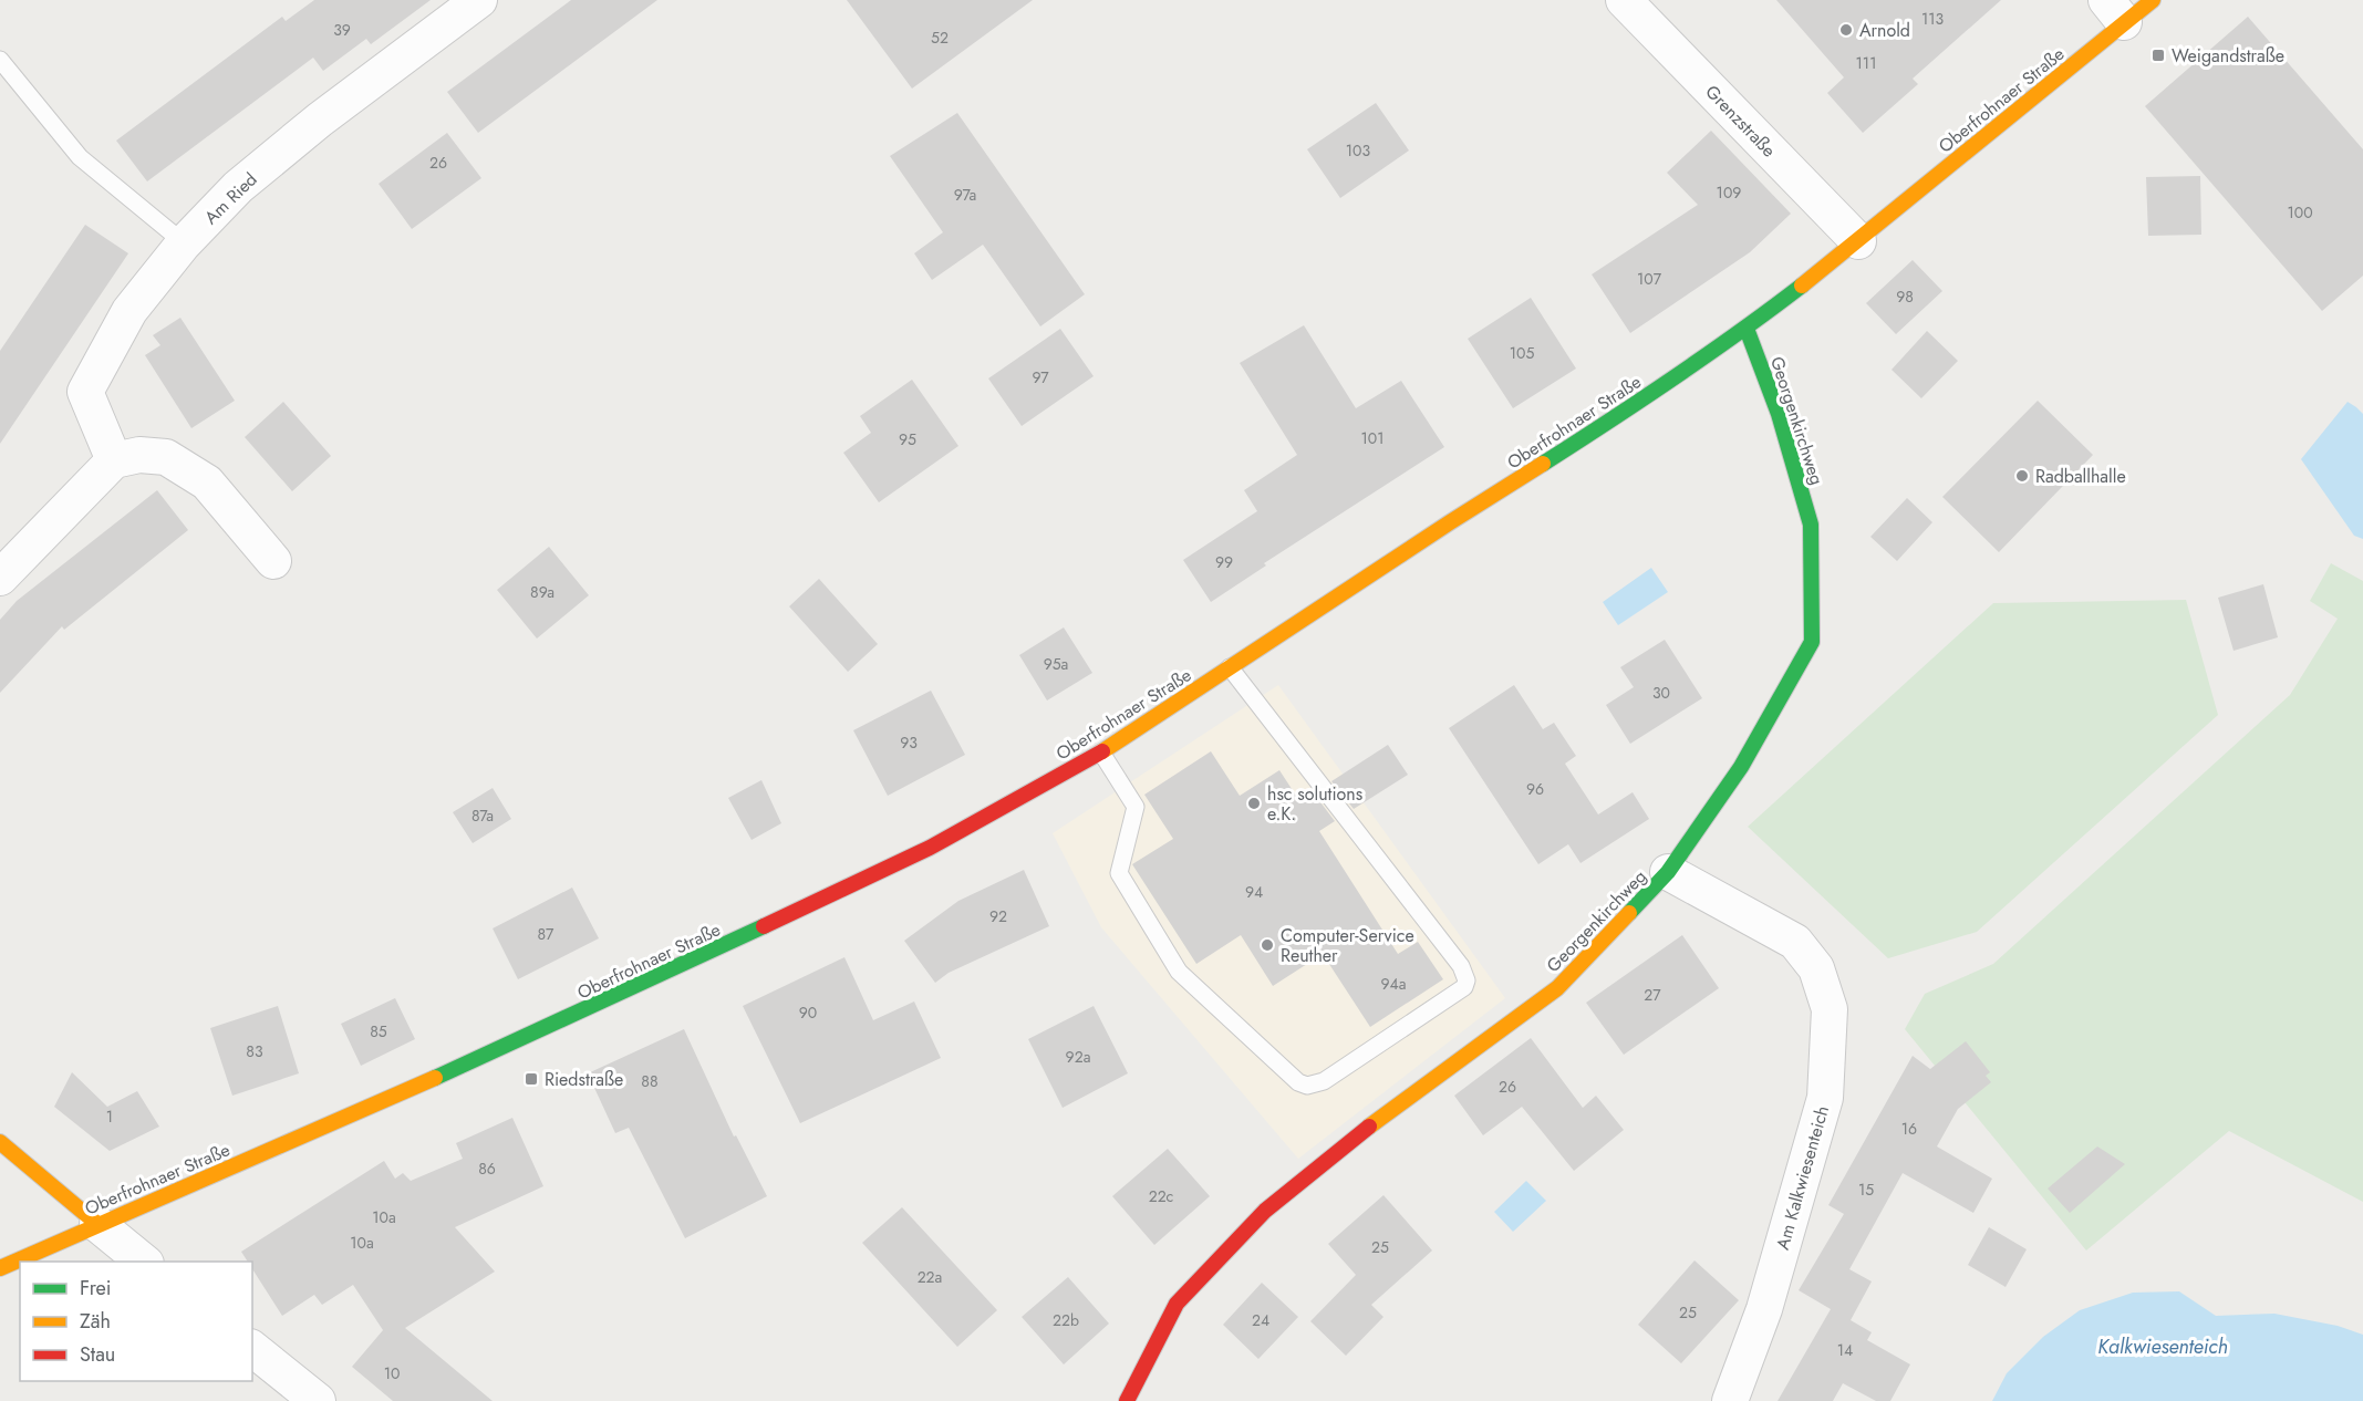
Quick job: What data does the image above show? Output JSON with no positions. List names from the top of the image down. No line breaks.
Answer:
{"streets":{"main road":["Oberfrohnaer Straße","Georgenkirchweg"],"street":["Grenzstraße","Am Ried","Am Kalkwiesenteich"]},"crossings":[["Oberfrohnaer Straße","Grenzstraße"],["Oberfrohnaer Straße","Georgenkirchweg"],["Georgenkirchweg","Am Kalkwiesenteich"]],"water":["Kalkwiesenteich"],"places":{"other":["Arnold","Radballhalle","hsc solutions e.K.","Computer-Service Reuther"],"transit":["Weigandstraße","Riedstraße"]},"house_numbers":["113","39","52","111","103","26","109","97a","100","107","98","105","97","101","95","99","89a","95a","30","93","96","87a","94","92","87","94a","27","90","85","83","92a","88","26","1","16","86","15","22c","10a","10a","25","22a","25","22b","24","14","10"],"legend":["Frei","Zäh","Stau"]}
